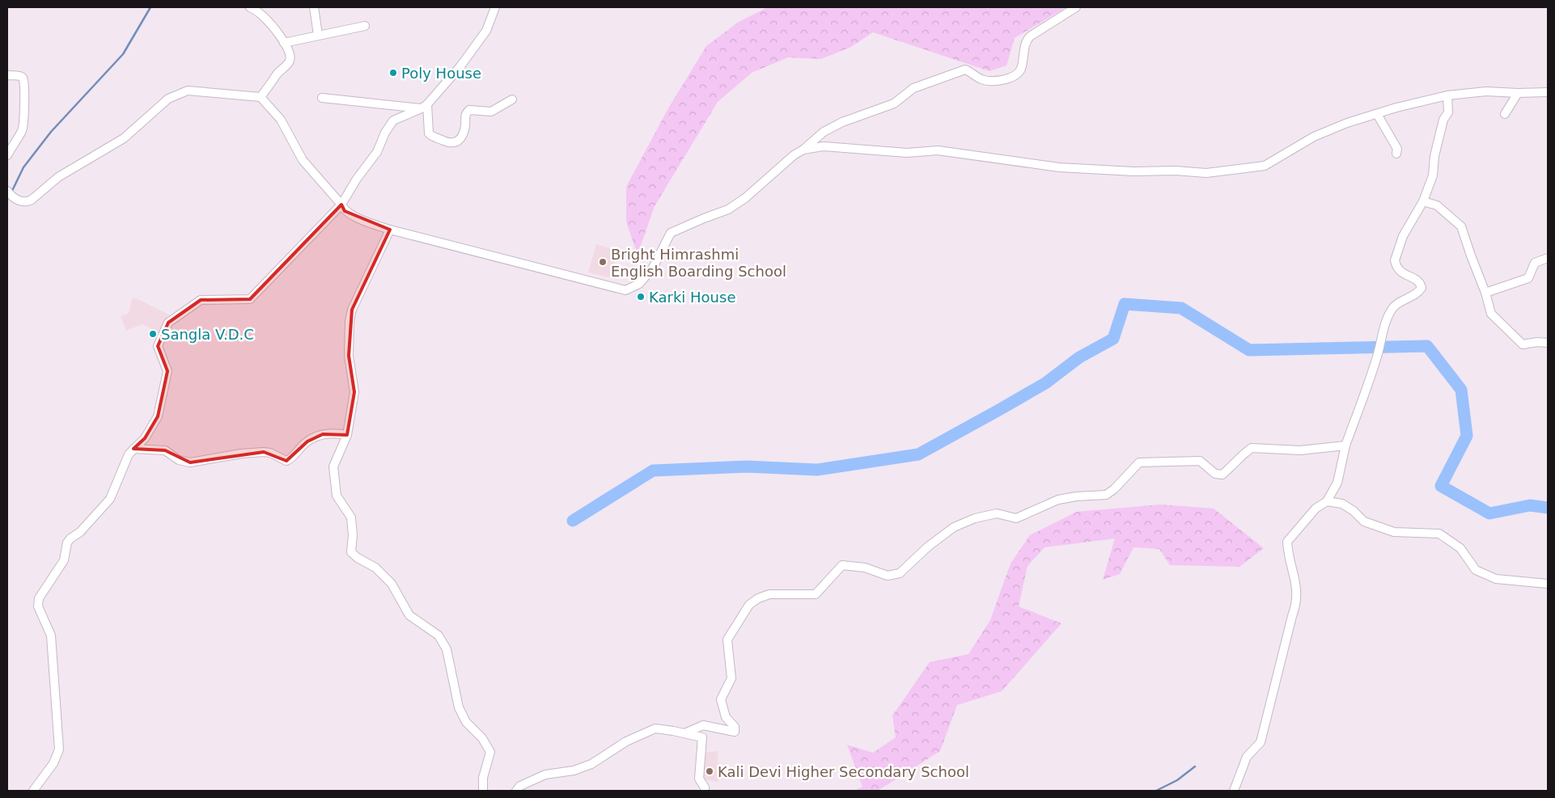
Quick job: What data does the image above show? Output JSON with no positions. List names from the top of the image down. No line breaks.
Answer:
{"places":["Poly House","Bright Himrashmi English Boarding School","Karki House","Sangla V.D.C","Kali Devi Higher Secondary School"]}
